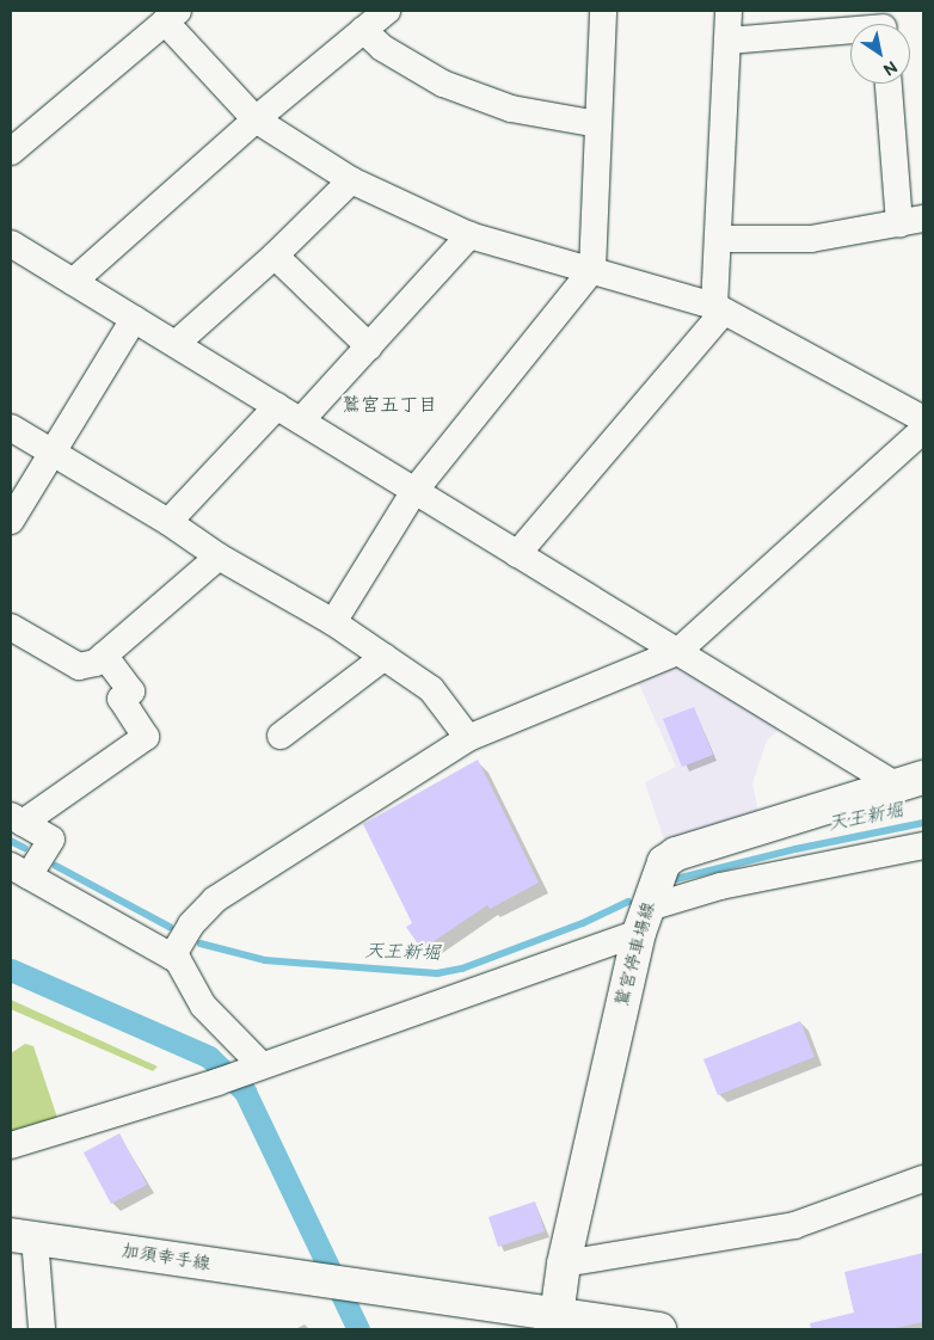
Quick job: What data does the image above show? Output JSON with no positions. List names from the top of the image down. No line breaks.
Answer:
{"streets":{"main road":["鷲宮停車場線","加須幸手線"]},"crossings":[["鷲宮停車場線","加須幸手線"]],"districts":["鷲宮五丁目"],"water":["天王新堀"],"north":"bottom right"}
